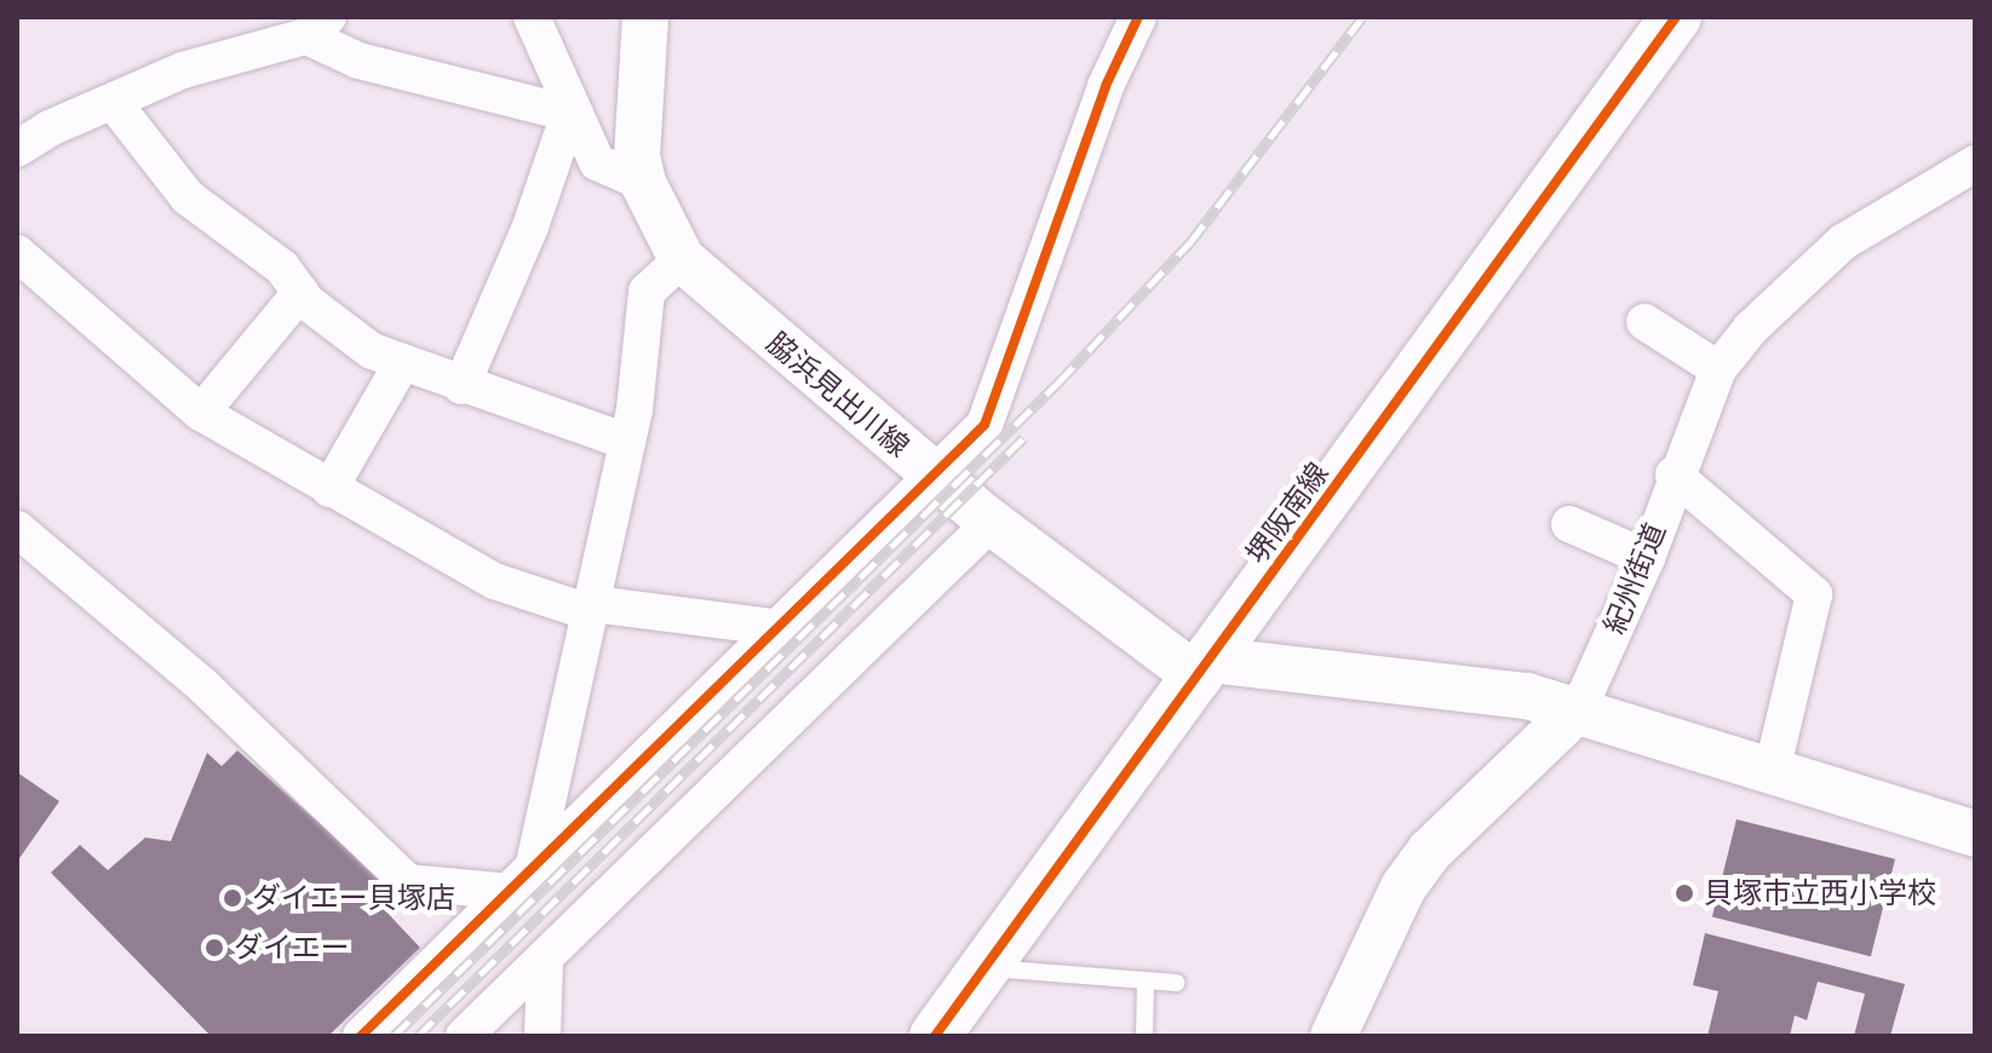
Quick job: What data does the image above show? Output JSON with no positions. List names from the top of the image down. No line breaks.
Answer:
{"streets":{"main road":["堺阪南線"],"street":["脇浜見出川線","紀州街道"]},"crossings":[["脇浜見出川線","堺阪南線"]],"places":["貝塚市立西小学校","ダイエー貝塚店","ダイエー"]}
